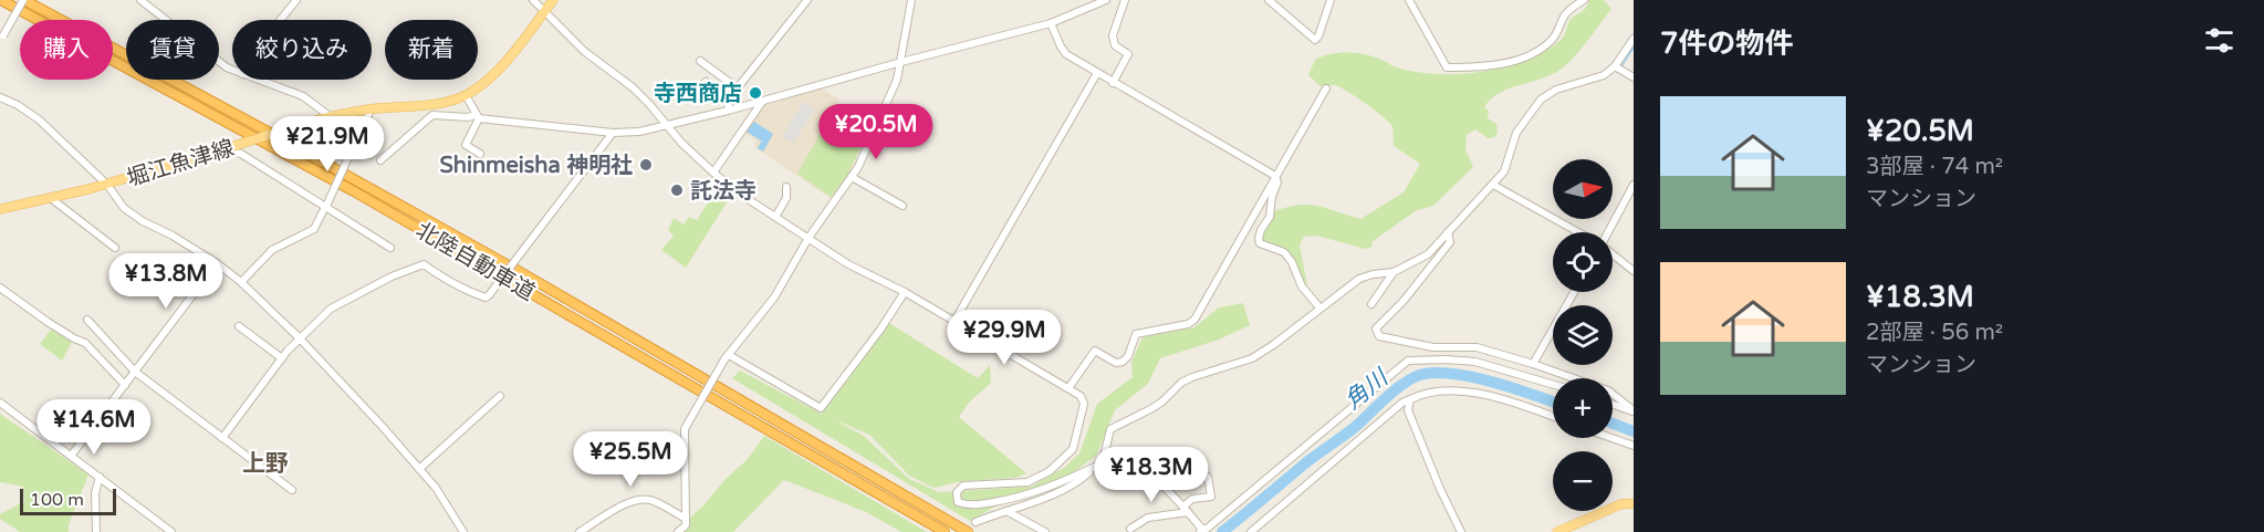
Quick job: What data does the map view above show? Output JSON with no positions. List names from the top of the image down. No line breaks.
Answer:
{"streets":{"highway":["北陸自動車道"],"main road":["堀江魚津線"]},"districts":["上野"],"water":["角川"],"places":["寺西商店","Shinmeisha 神明社","託法寺"],"scale_bar":"100 m","north":"right","page":{"heading":"7件の物件","chip":["購入","賃貸","絞り込み","新着"],"list":[{"name":"¥20.5M","note":"3部屋 · 74 m² · マンション"},{"name":"¥18.3M","note":"2部屋 · 56 m² · マンション"}],"price":["¥20.5M","¥21.9M","¥13.8M","¥29.9M","¥14.6M","¥25.5M","¥18.3M"],"map_buttons":["+","−"],"scale":"100 m"}}
